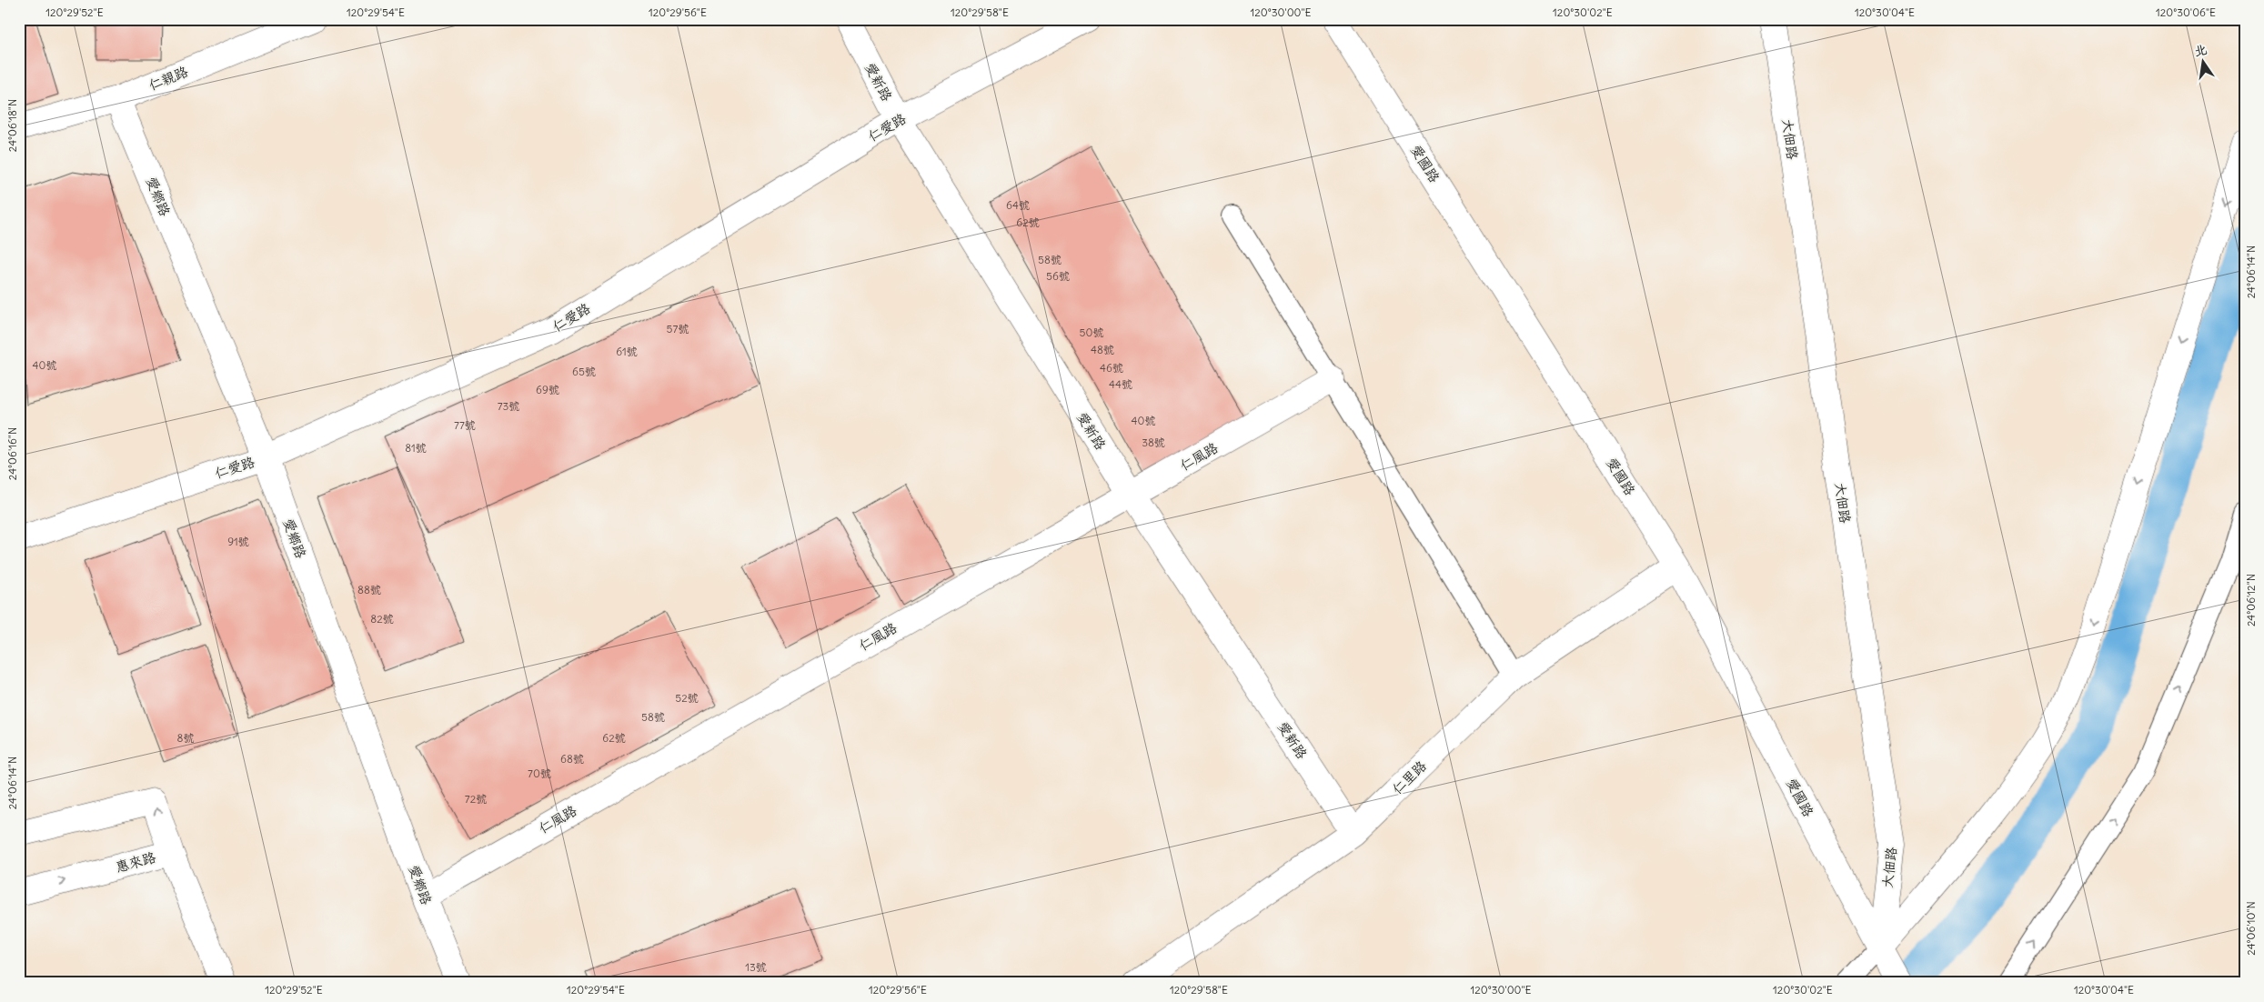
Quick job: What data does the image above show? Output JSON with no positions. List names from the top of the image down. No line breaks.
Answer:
{"streets":{"street":["仁親路","愛新路","仁愛路","大佃路","愛國路","愛鄉路","仁風路","仁里路","惠來路"]},"crossings":[["仁親路","愛鄉路"],["愛新路","仁愛路"],["愛新路","仁風路"],["愛新路","仁里路"],["仁愛路","愛鄉路"],["大佃路","愛國路"],["愛國路","仁里路"],["愛鄉路","仁風路"]],"house_numbers":["64號","62號","58號","56號","57號","50號","48號","61號","40號","46號","65號","44號","69號","73號","40號","77號","38號","81號","91號","88號","82號","52號","58號","8號","62號","68號","70號","72號","13號"],"north":"top","coordinates":["120°29'52\"E","120°29'54\"E","120°29'56\"E","120°29'58\"E","120°30'00\"E","120°30'02\"E","120°30'04\"E","120°30'06\"E","24°06'18\"N","24°06'14\"N","24°06'16\"N","24°06'12\"N","24°06'10\"N"]}
